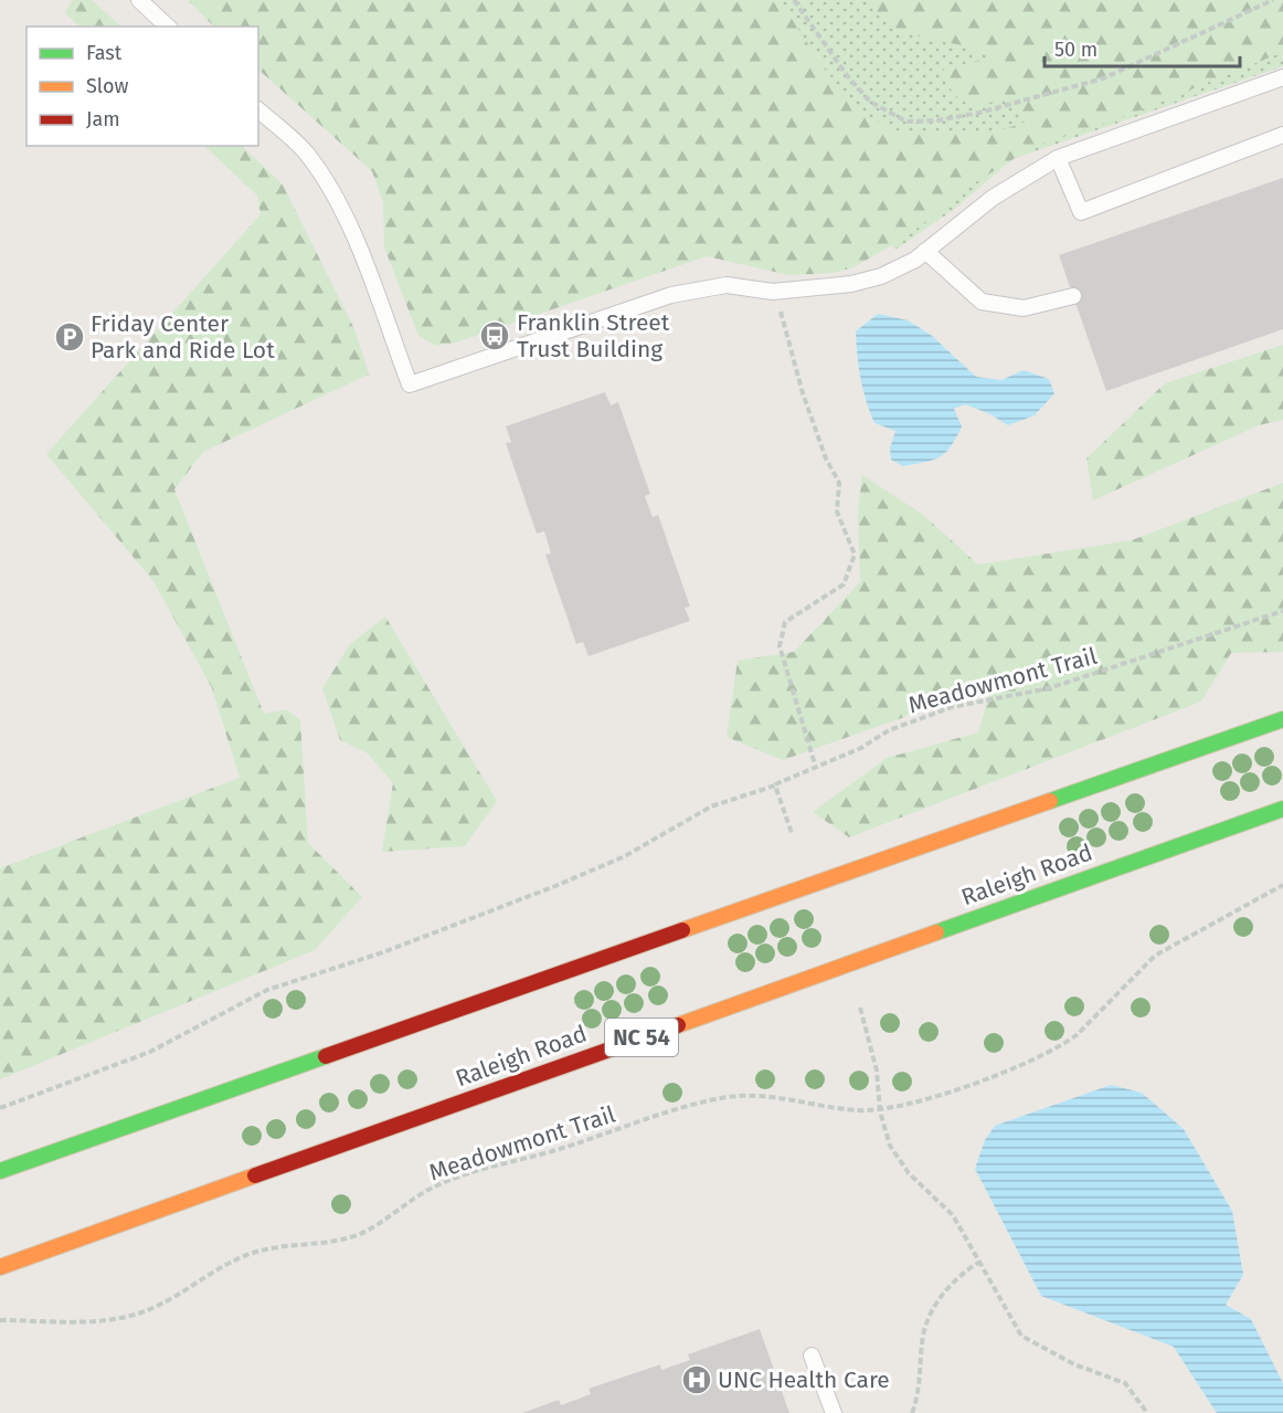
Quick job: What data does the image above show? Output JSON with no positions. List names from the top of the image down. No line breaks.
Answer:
{"streets":{"main road":["Raleigh Road","NC 54"],"path":["Meadowmont Trail"]},"places":{"bus stop":["Franklin Street Trust Building"],"parking":["Friday Center Park and Ride Lot"],"hospital":["UNC Health Care"]},"legend":["Fast","Slow","Jam"],"scale_bar":"50 m"}
